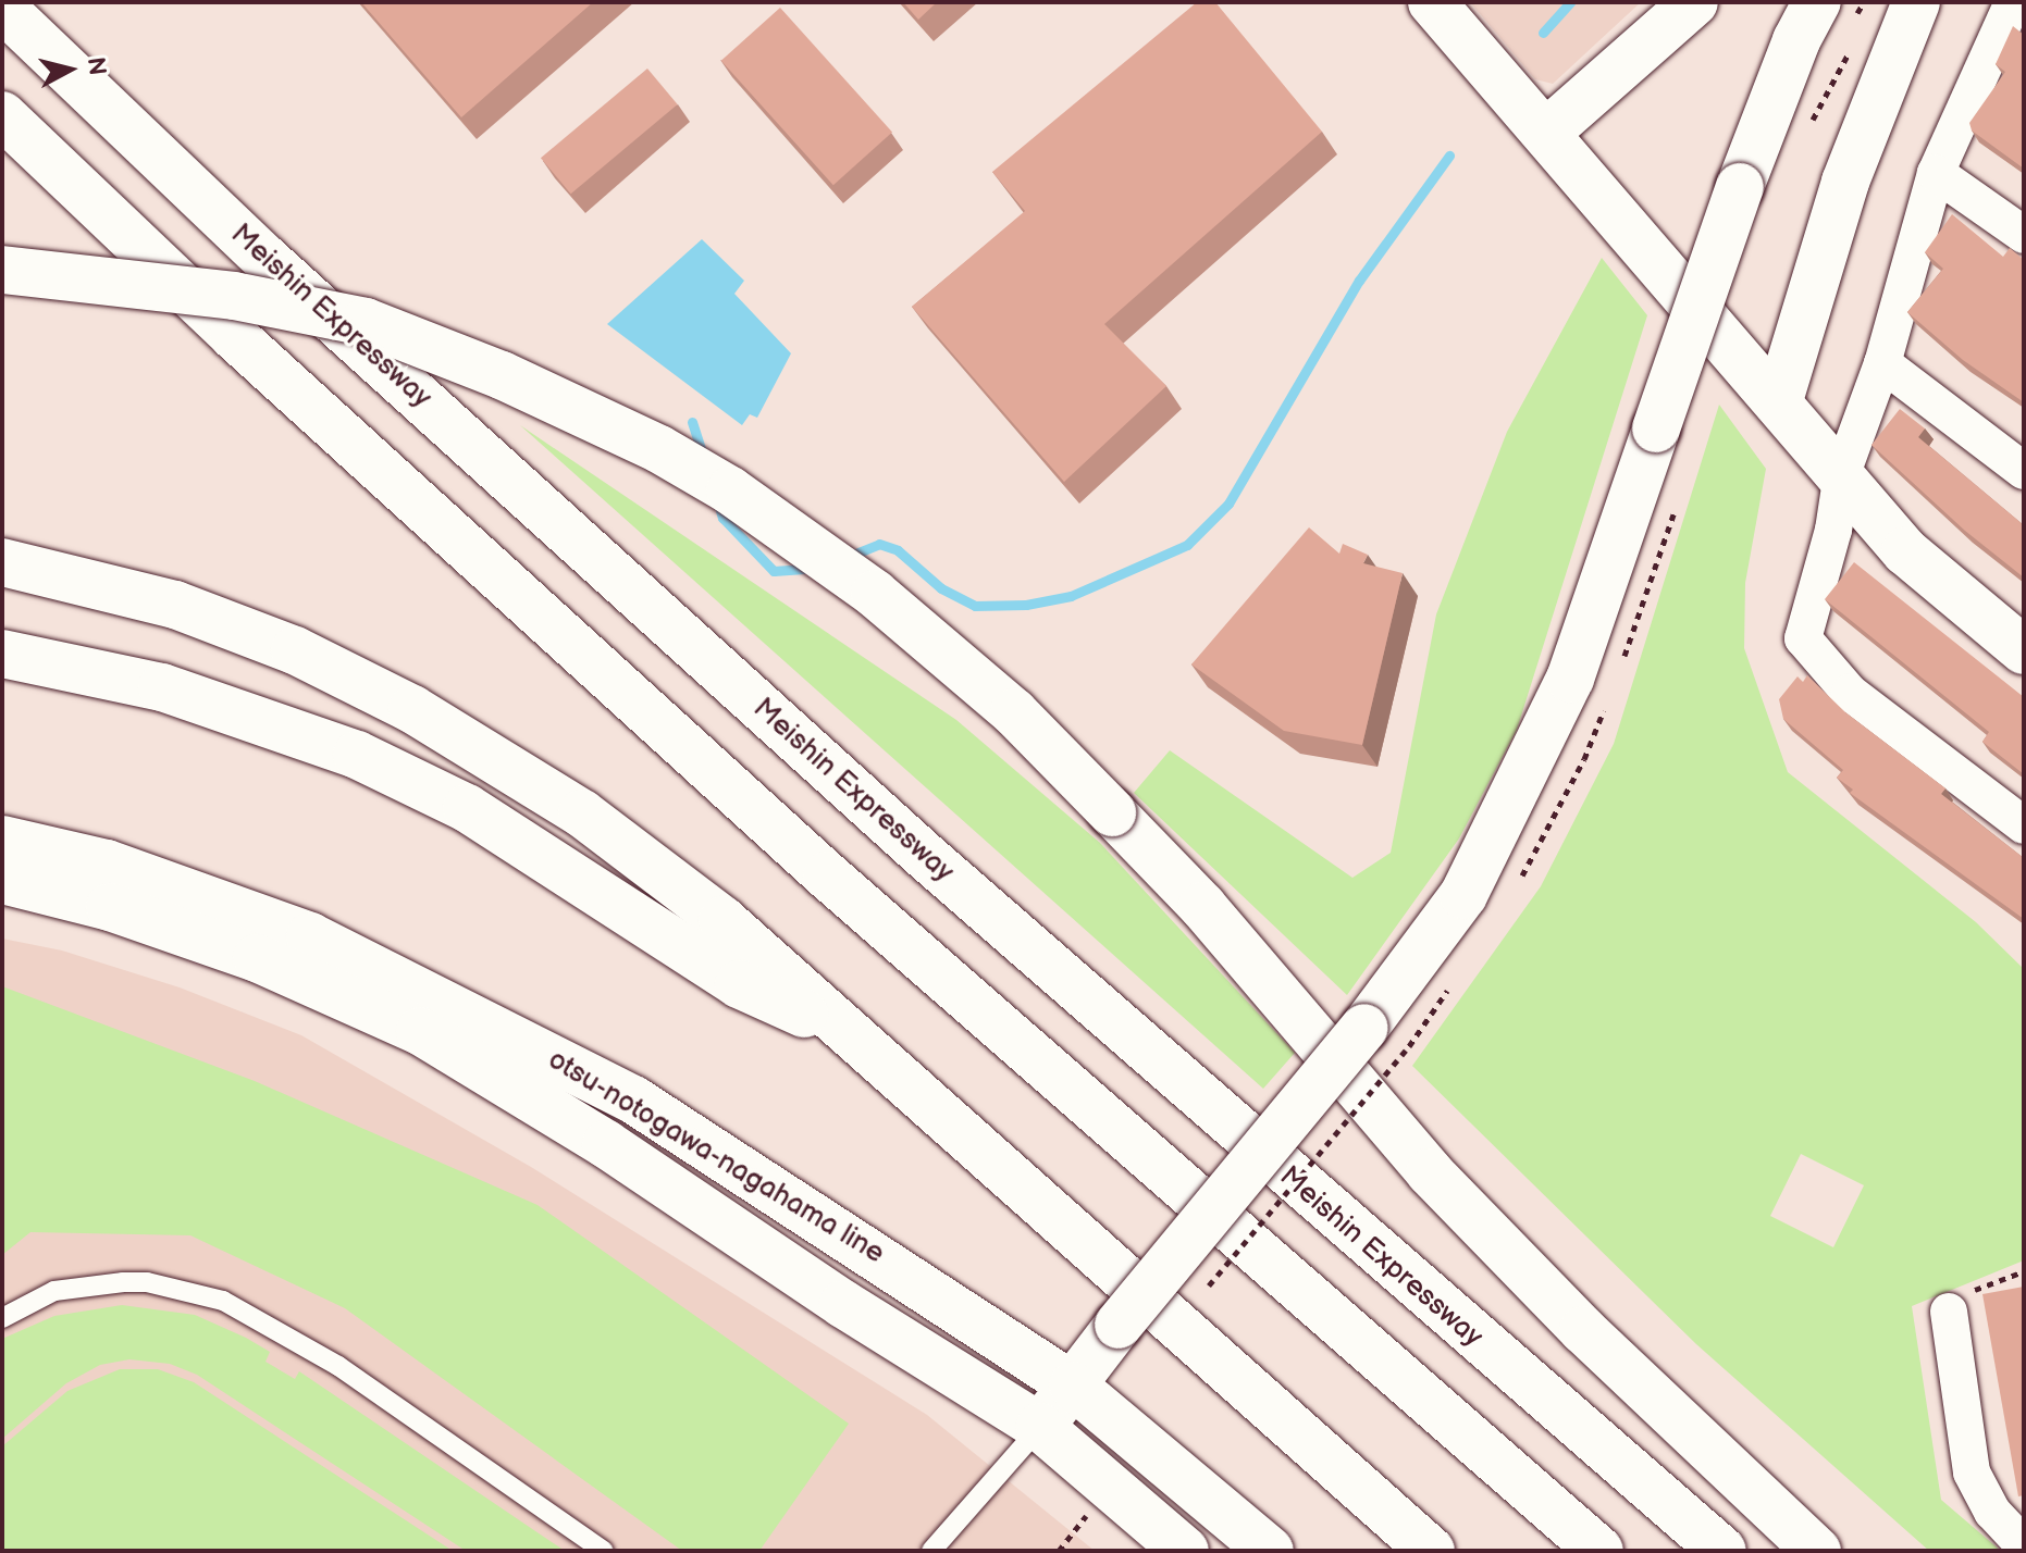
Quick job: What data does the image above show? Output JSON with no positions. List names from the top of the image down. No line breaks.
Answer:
{"streets":{"main road":["Meishin Expressway","otsu-notogawa-nagahama line"]},"north":"right"}
